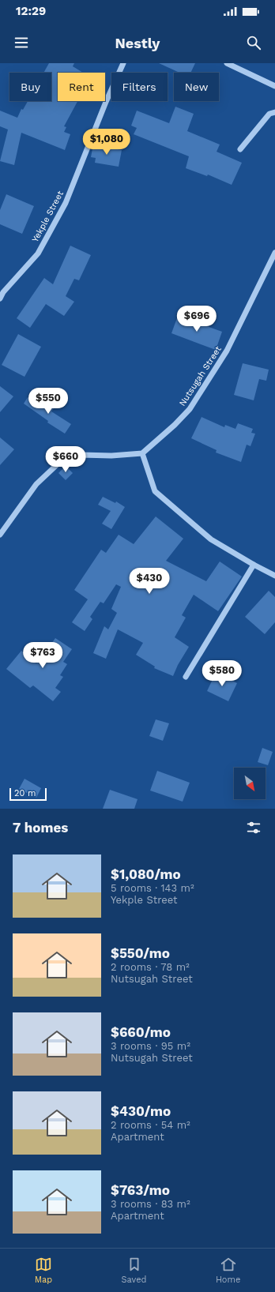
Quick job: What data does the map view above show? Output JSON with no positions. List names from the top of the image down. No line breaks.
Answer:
{"streets":{"street":["Yekple Street","Nutsugah Street"]},"scale_bar":"20 m","north":"bottom right","page":{"status":"12:29","header":"Nestly","chip":["Buy","Rent","Filters","New"],"price":["$1,080","$696","$550","$660","$430","$763","$580"],"scale":"20 m","heading":"7 homes","list":[{"name":"$1,080/mo","note":"5 rooms · 143 m² · Yekple Street"},{"name":"$550/mo","note":"2 rooms · 78 m² · Nutsugah Street"},{"name":"$660/mo","note":"3 rooms · 95 m² · Nutsugah Street"},{"name":"$430/mo","note":"2 rooms · 54 m² · Apartment"},{"name":"$763/mo","note":"3 rooms · 83 m² · Apartment"}],"tabs":["Map","Saved","Home"]}}
